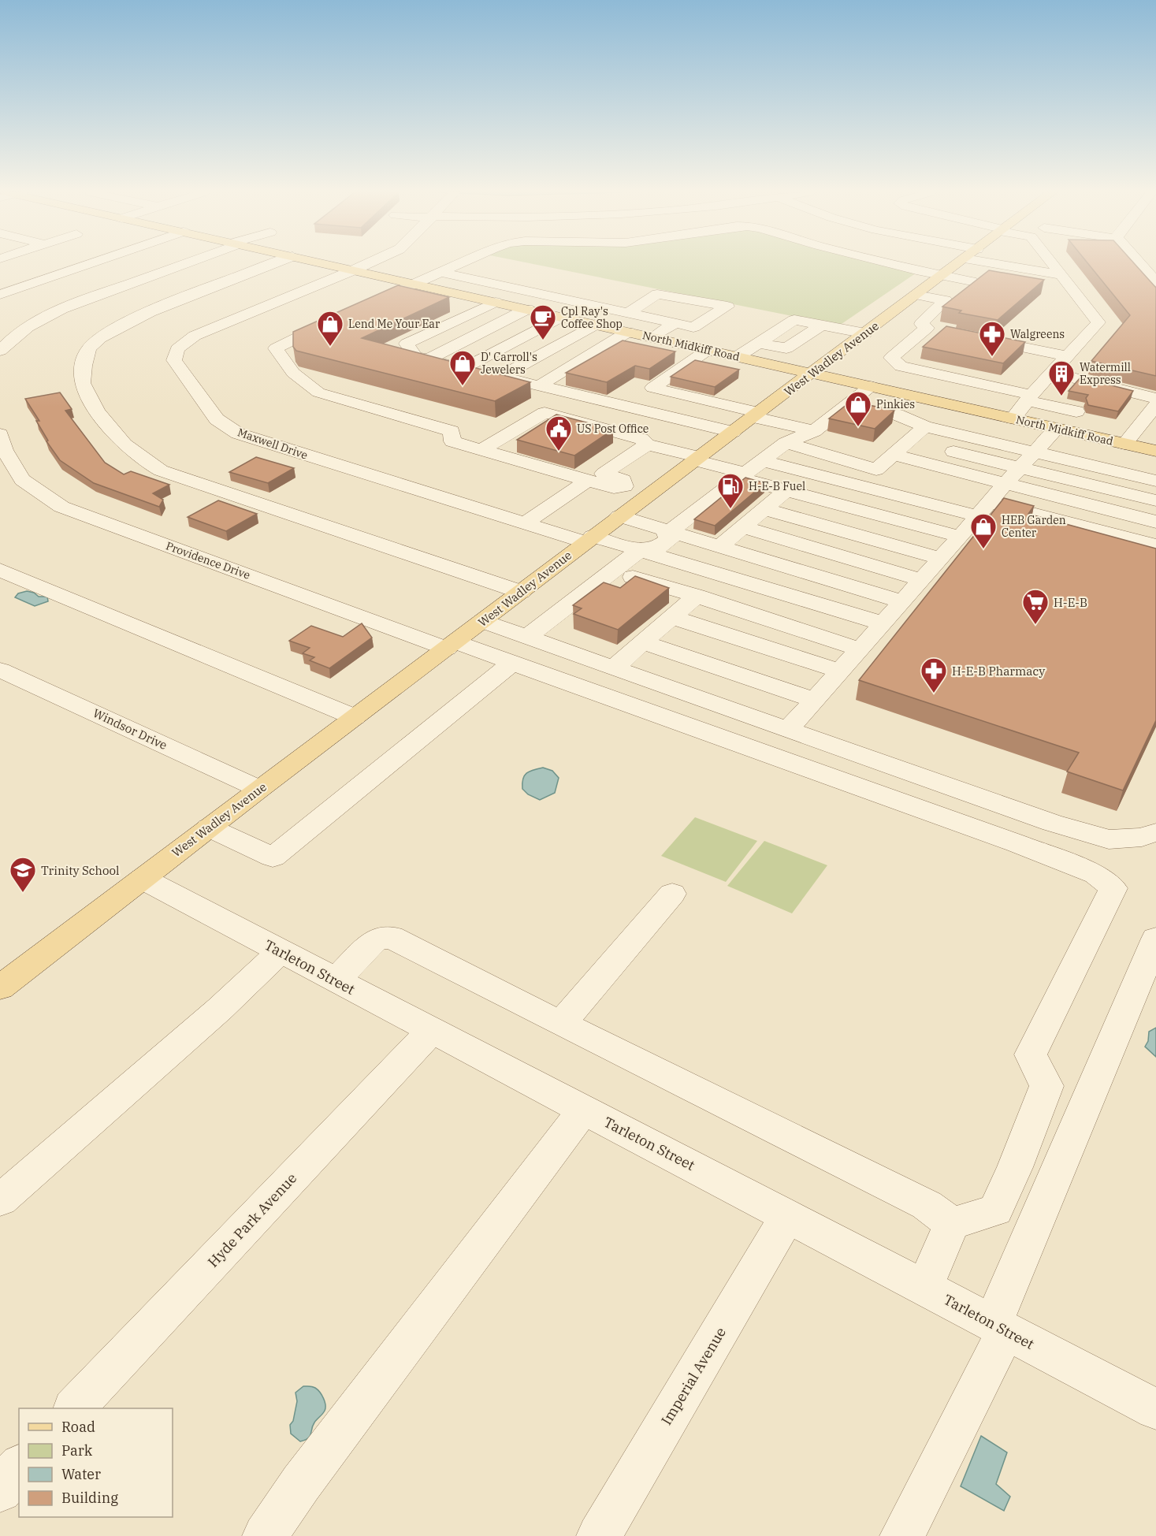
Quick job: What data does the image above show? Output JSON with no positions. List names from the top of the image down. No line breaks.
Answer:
{"streets":{"main road":["North Midkiff Road","West Wadley Avenue"],"street":["Maxwell Drive","Providence Drive","Windsor Drive","Tarleton Street","Hyde Park Avenue","Imperial Avenue"]},"crossings":[["North Midkiff Road","West Wadley Avenue"],["North Midkiff Road","Maxwell Drive"],["West Wadley Avenue","Maxwell Drive"],["West Wadley Avenue","Providence Drive"],["West Wadley Avenue","Windsor Drive"],["West Wadley Avenue","Tarleton Street"],["Tarleton Street","Hyde Park Avenue"],["Tarleton Street","Imperial Avenue"]],"places":{"cafe":["Cpl Ray's Coffee Shop"],"shop":["Lend Me Your Ear","D' Carroll's Jewelers","Pinkies","HEB Garden Center"],"pharmacy":["Walgreens","H-E-B Pharmacy"],"building":["Watermill Express"],"public building":["US Post Office"],"fuel station":["H-E-B Fuel"],"supermarket":["H-E-B"],"school or university":["Trinity School"]},"legend":["Road","Park","Water","Building"]}
